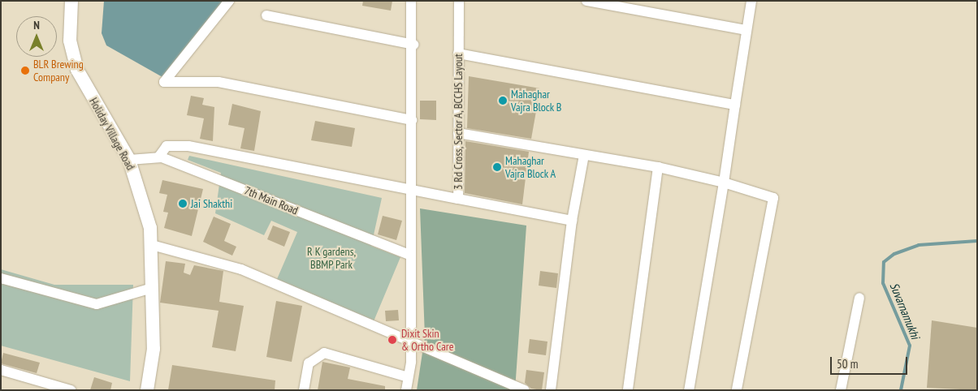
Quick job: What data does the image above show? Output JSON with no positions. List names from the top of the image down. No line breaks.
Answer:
{"streets":{"street":["3 Rd Cross, Sector A, BCCHS Layout","Holiday Village Road","7th Main Road"]},"crossings":[["Holiday Village Road","7th Main Road"]],"water":["Suvarnamukhi"],"parks":["R K gardens, BBMP Park"],"places":["BLR Brewing Company","Mahaghar Vajra Block B","Mahaghar Vajra Block A","Jai Shakthi","Dixit Skin & Ortho Care"],"scale_bar":"50 m","north":"top"}
